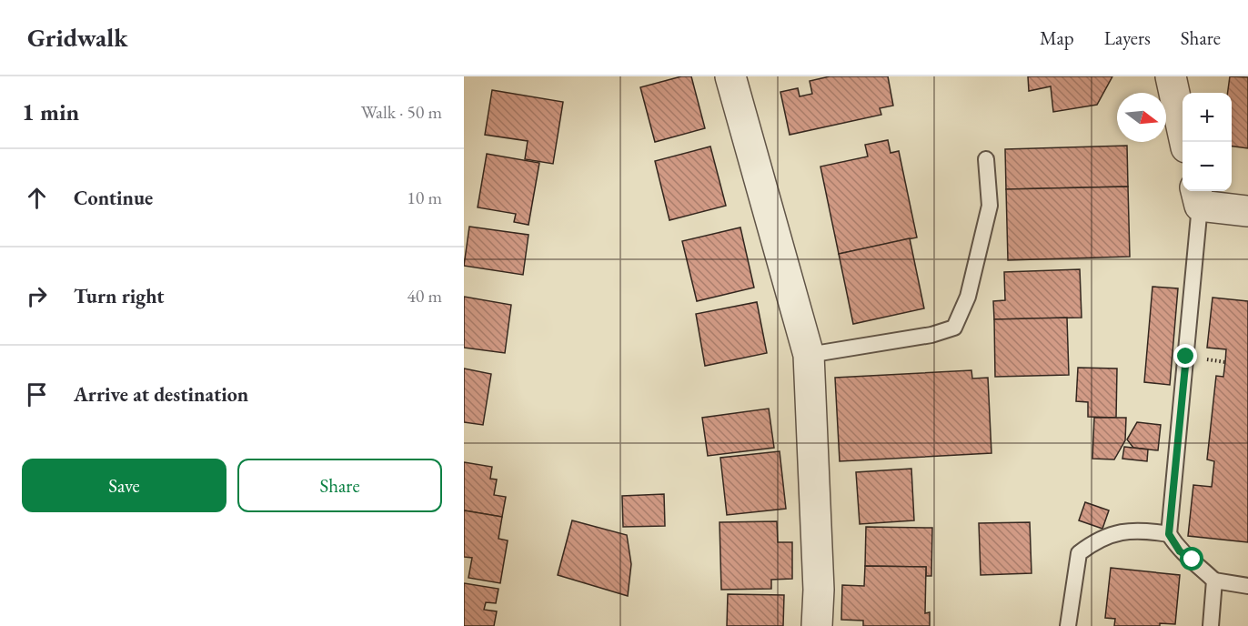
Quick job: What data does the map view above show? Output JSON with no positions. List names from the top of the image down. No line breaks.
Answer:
{"north":"right","page":{"header":"Gridwalk","nav":["Map","Layers","Share"],"heading":["1 min","Walk · 50 m"],"map_buttons":["+","−"],"list":[["Continue","10 m"],["Turn right","40 m"],"Arrive at destination"],"buttons":["Save","Share"]}}
